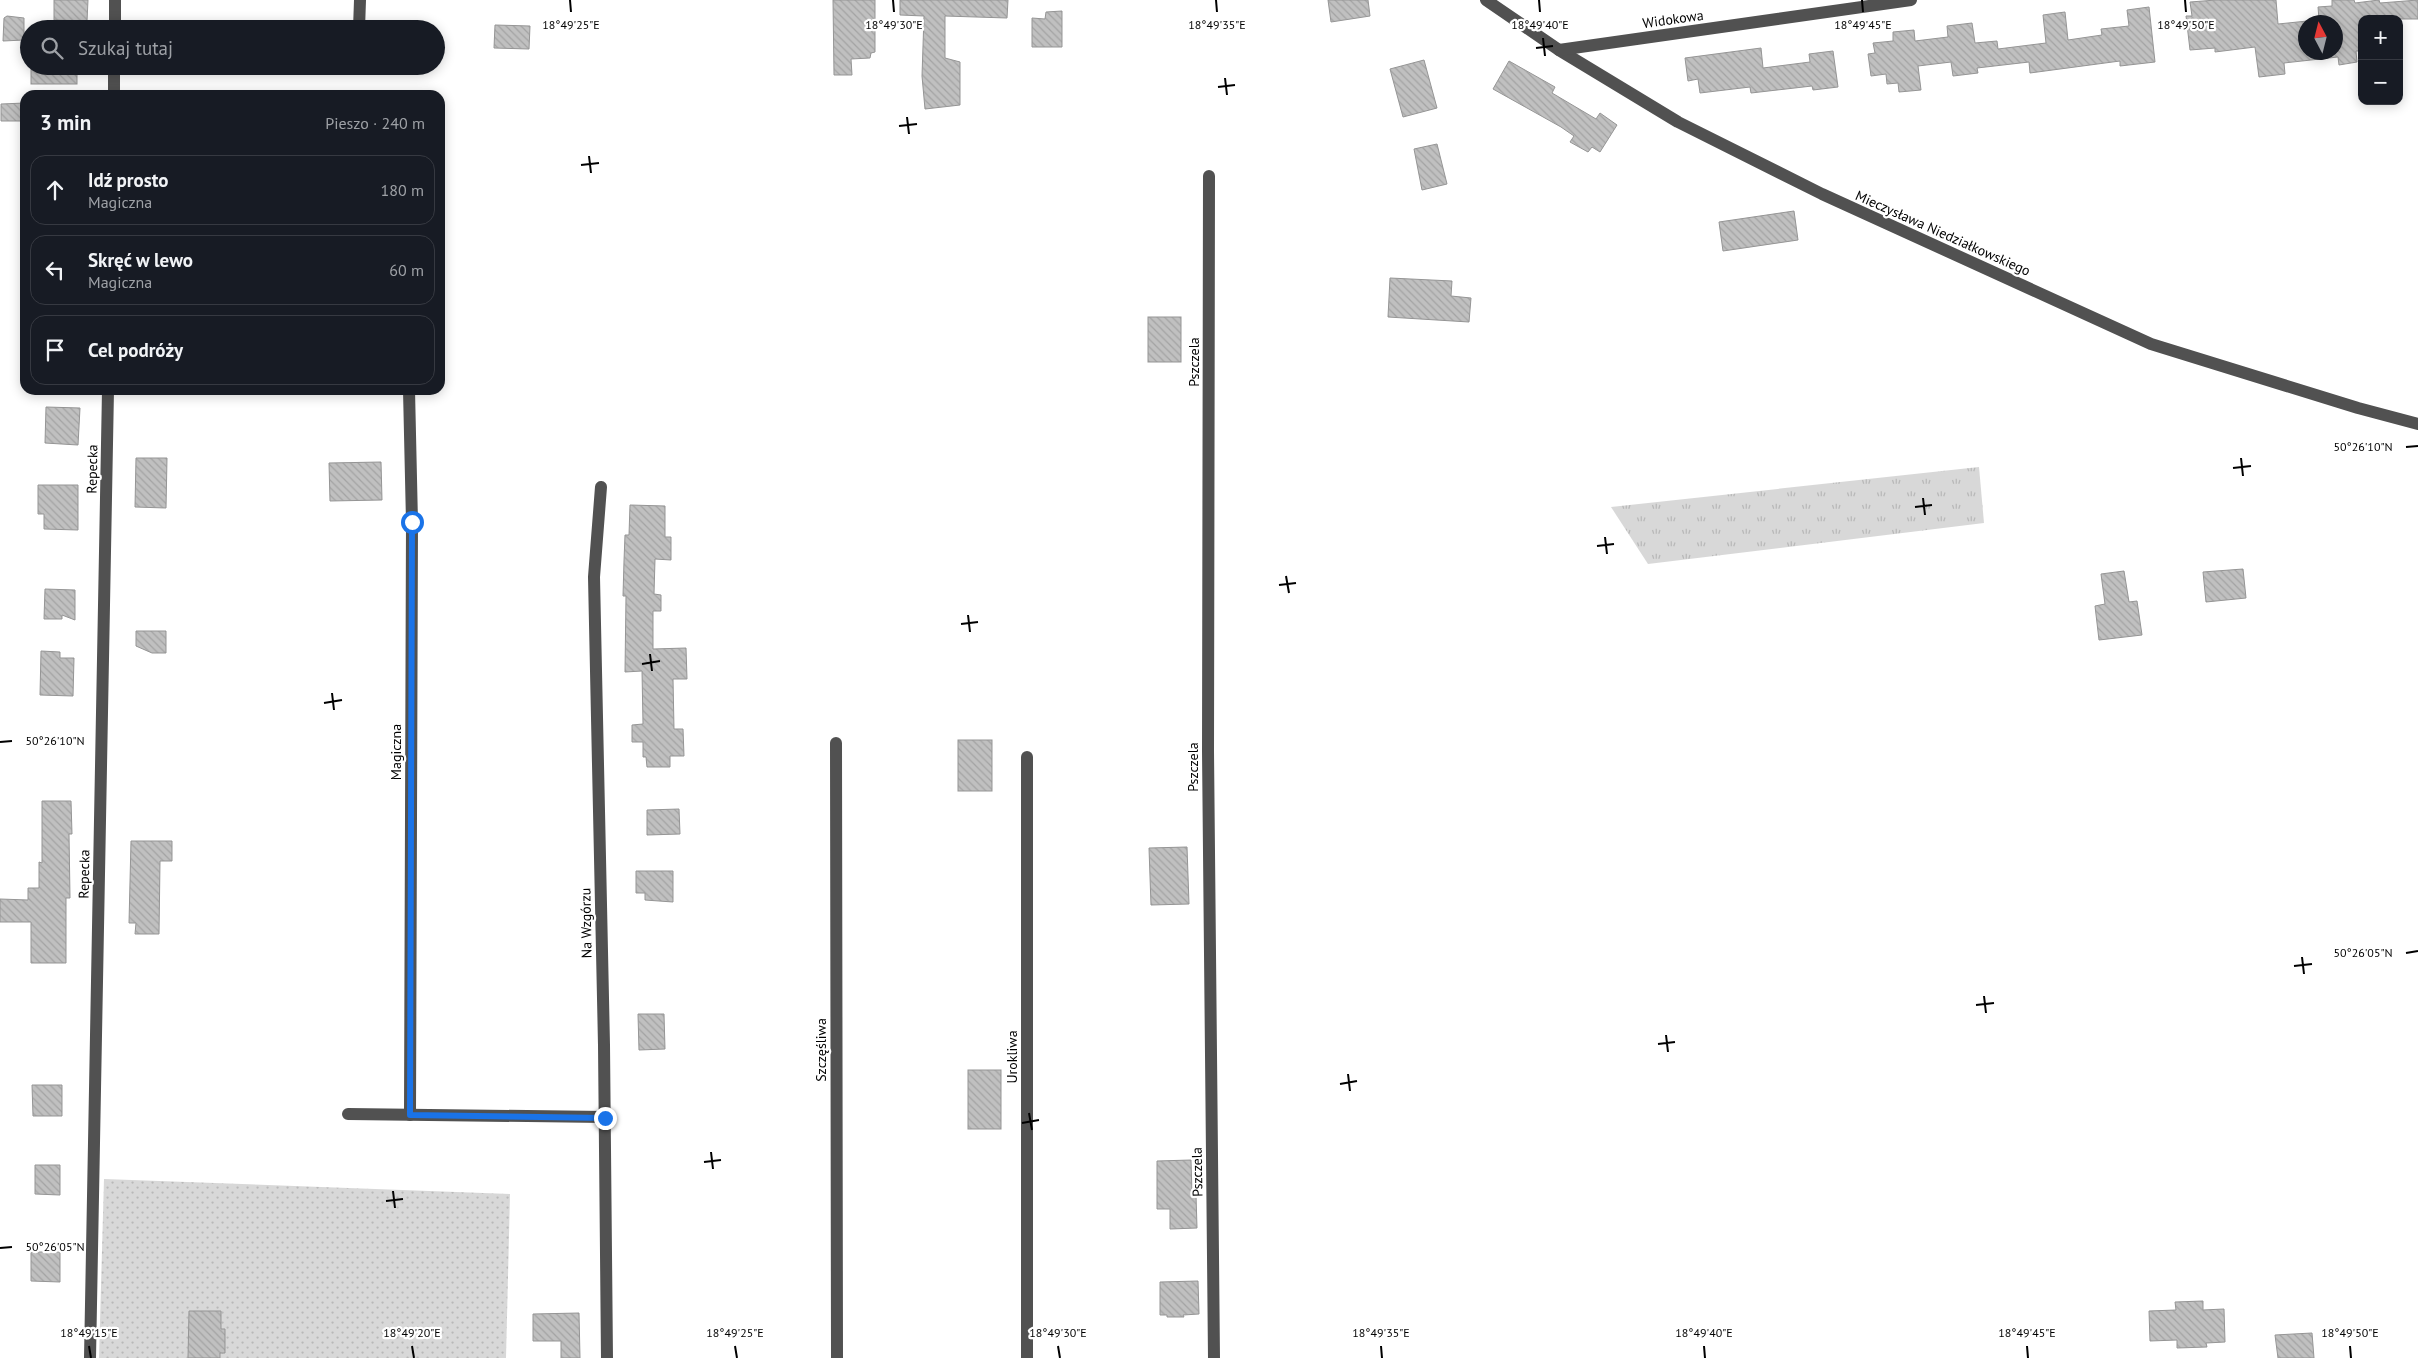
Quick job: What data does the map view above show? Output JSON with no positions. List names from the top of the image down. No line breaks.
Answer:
{"streets":{"street":["Widokowa","Mieczysława Niedziałkowskiego","Pszczela","Repecka","Magiczna","Na Wzgórzu","Szczęśliwa","Urokliwa"]},"crossings":[["Widokowa","Mieczysława Niedziałkowskiego"]],"north":"top","page":{"map_buttons":["+","−"],"search":"Szukaj tutaj","heading":["3 min","Pieszo · 240 m"],"list":[["Idź prosto","Magiczna","180 m"],["Skręć w lewo","Magiczna","60 m"],"Cel podróży"]},"coordinates":["18°49'25\"E","18°49'30\"E","18°49'35\"E","18°49'40\"E","18°49'45\"E","18°49'50\"E","50°26'10\"N","50°26'05\"N","18°49'15\"E","18°49'20\"E"]}
